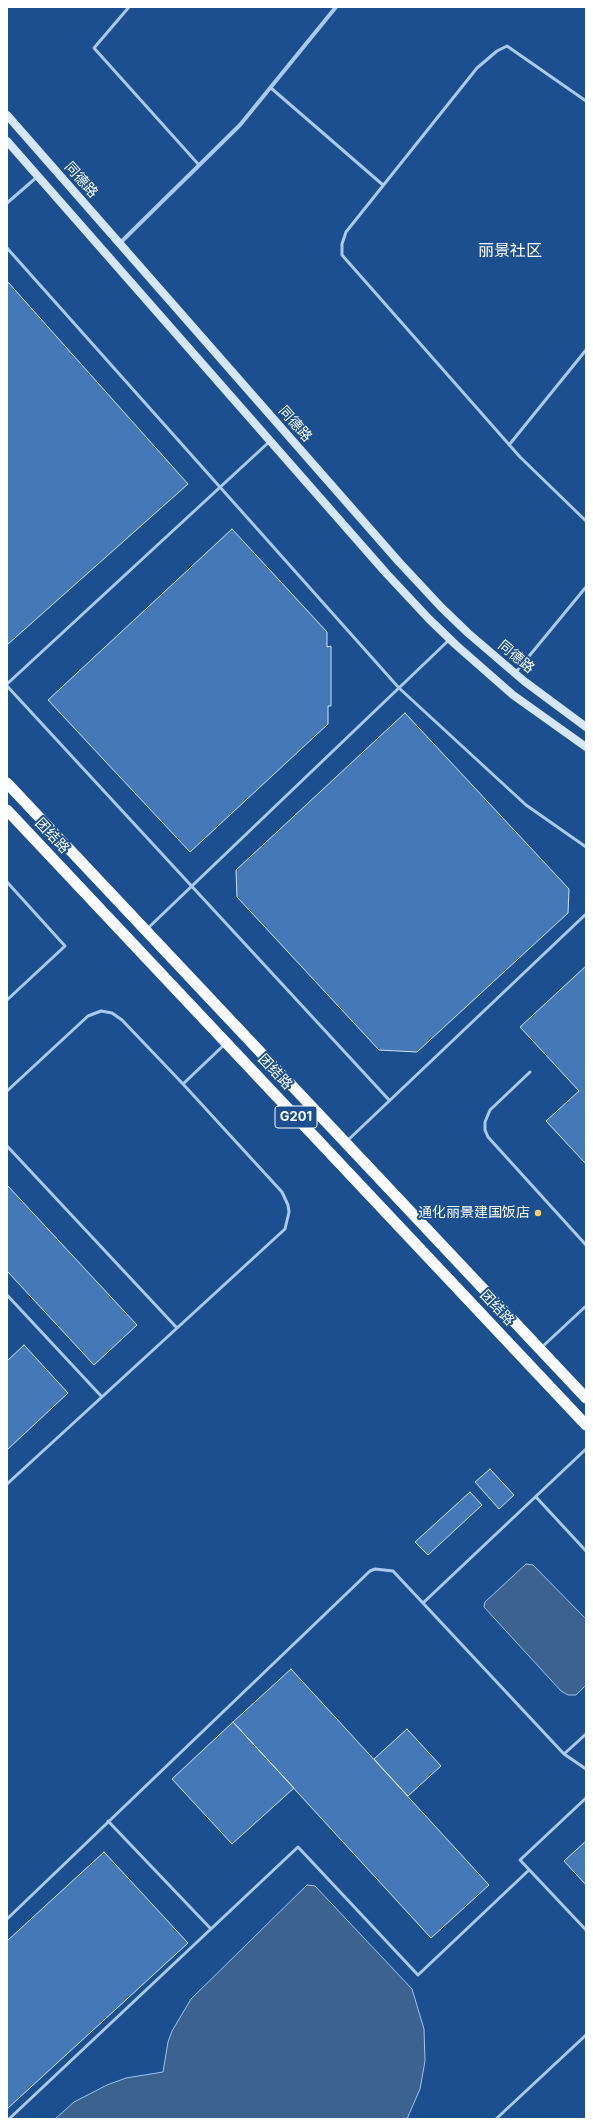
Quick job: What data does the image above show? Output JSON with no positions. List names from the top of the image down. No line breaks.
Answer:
{"streets":{"highway":["团结路","G201"],"main road":["同德路"]},"districts":["丽景社区"],"places":["通化丽景建国饭店"]}
